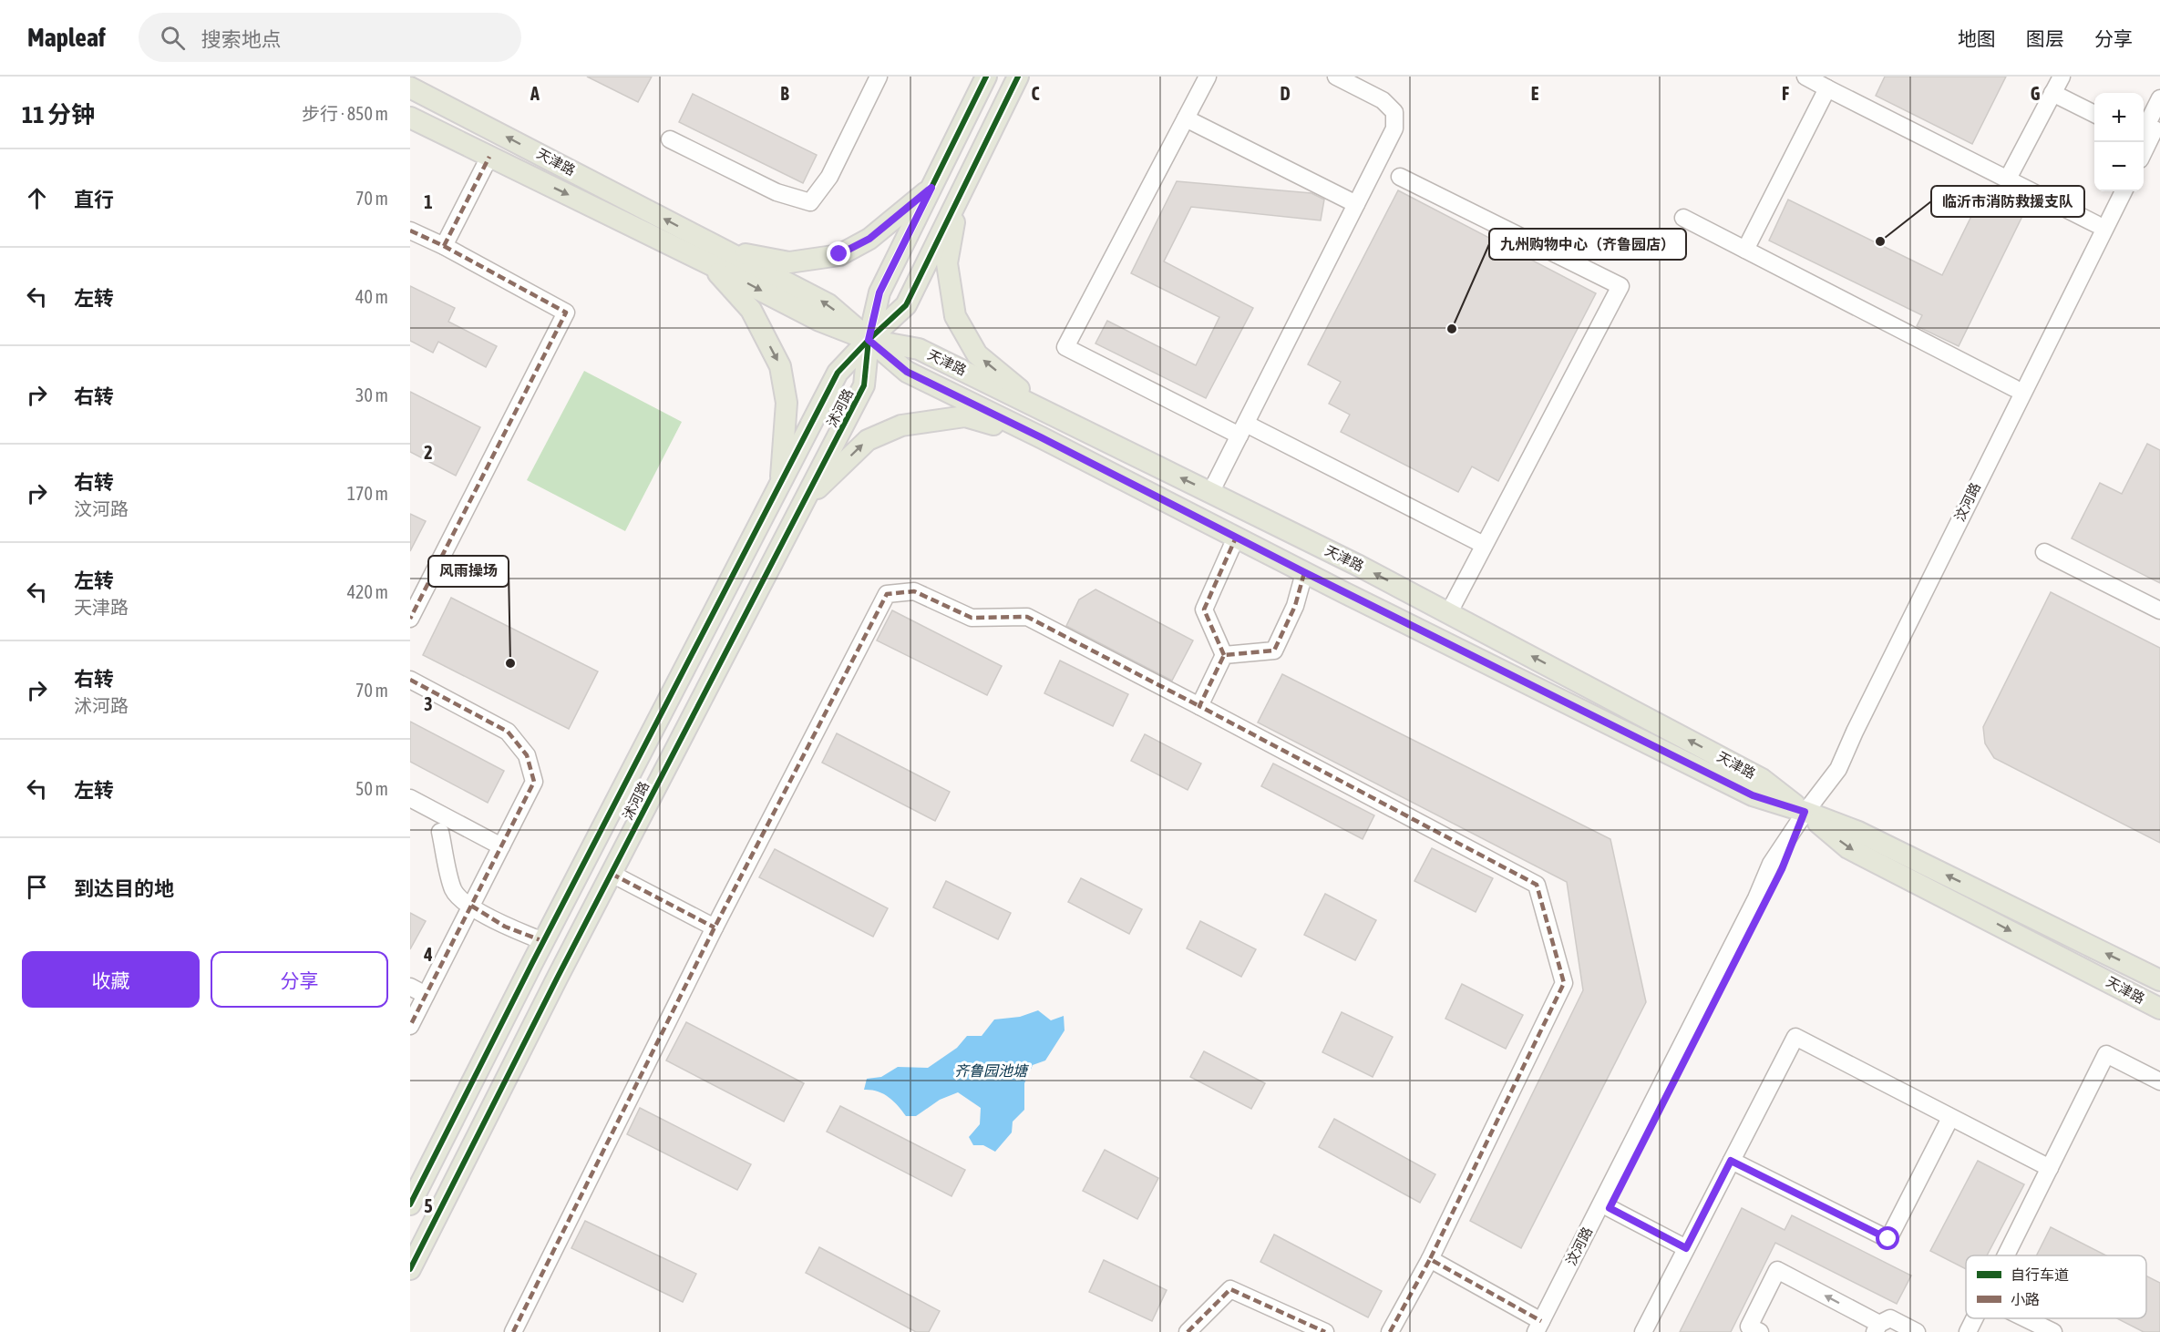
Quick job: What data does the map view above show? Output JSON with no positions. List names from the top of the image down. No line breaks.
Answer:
{"streets":{"main road":["天津路","沭河路"],"street":["汶河路"]},"crossings":[["天津路","沭河路"],["天津路","汶河路"]],"water":["齐鲁园池塘"],"places":["临沂市消防救援支队","九州购物中心（齐鲁园店）","风雨操场"],"legend":["自行车道","小路"],"page":{"header":"Mapleaf","search":"搜索地点","nav":["地图","图层","分享"],"heading":["11 分钟","步行 · 850 m"],"map_buttons":["+","−"],"list":[["直行","70 m"],["左转","40 m"],["右转","30 m"],["右转","汶河路","170 m"],["左转","天津路","420 m"],["右转","沭河路","70 m"],["左转","50 m"],"到达目的地"],"buttons":["收藏","分享"]},"grid":{"columns":["A","B","C","D","E","F","G"],"rows":["1","2","3","4","5"]}}
